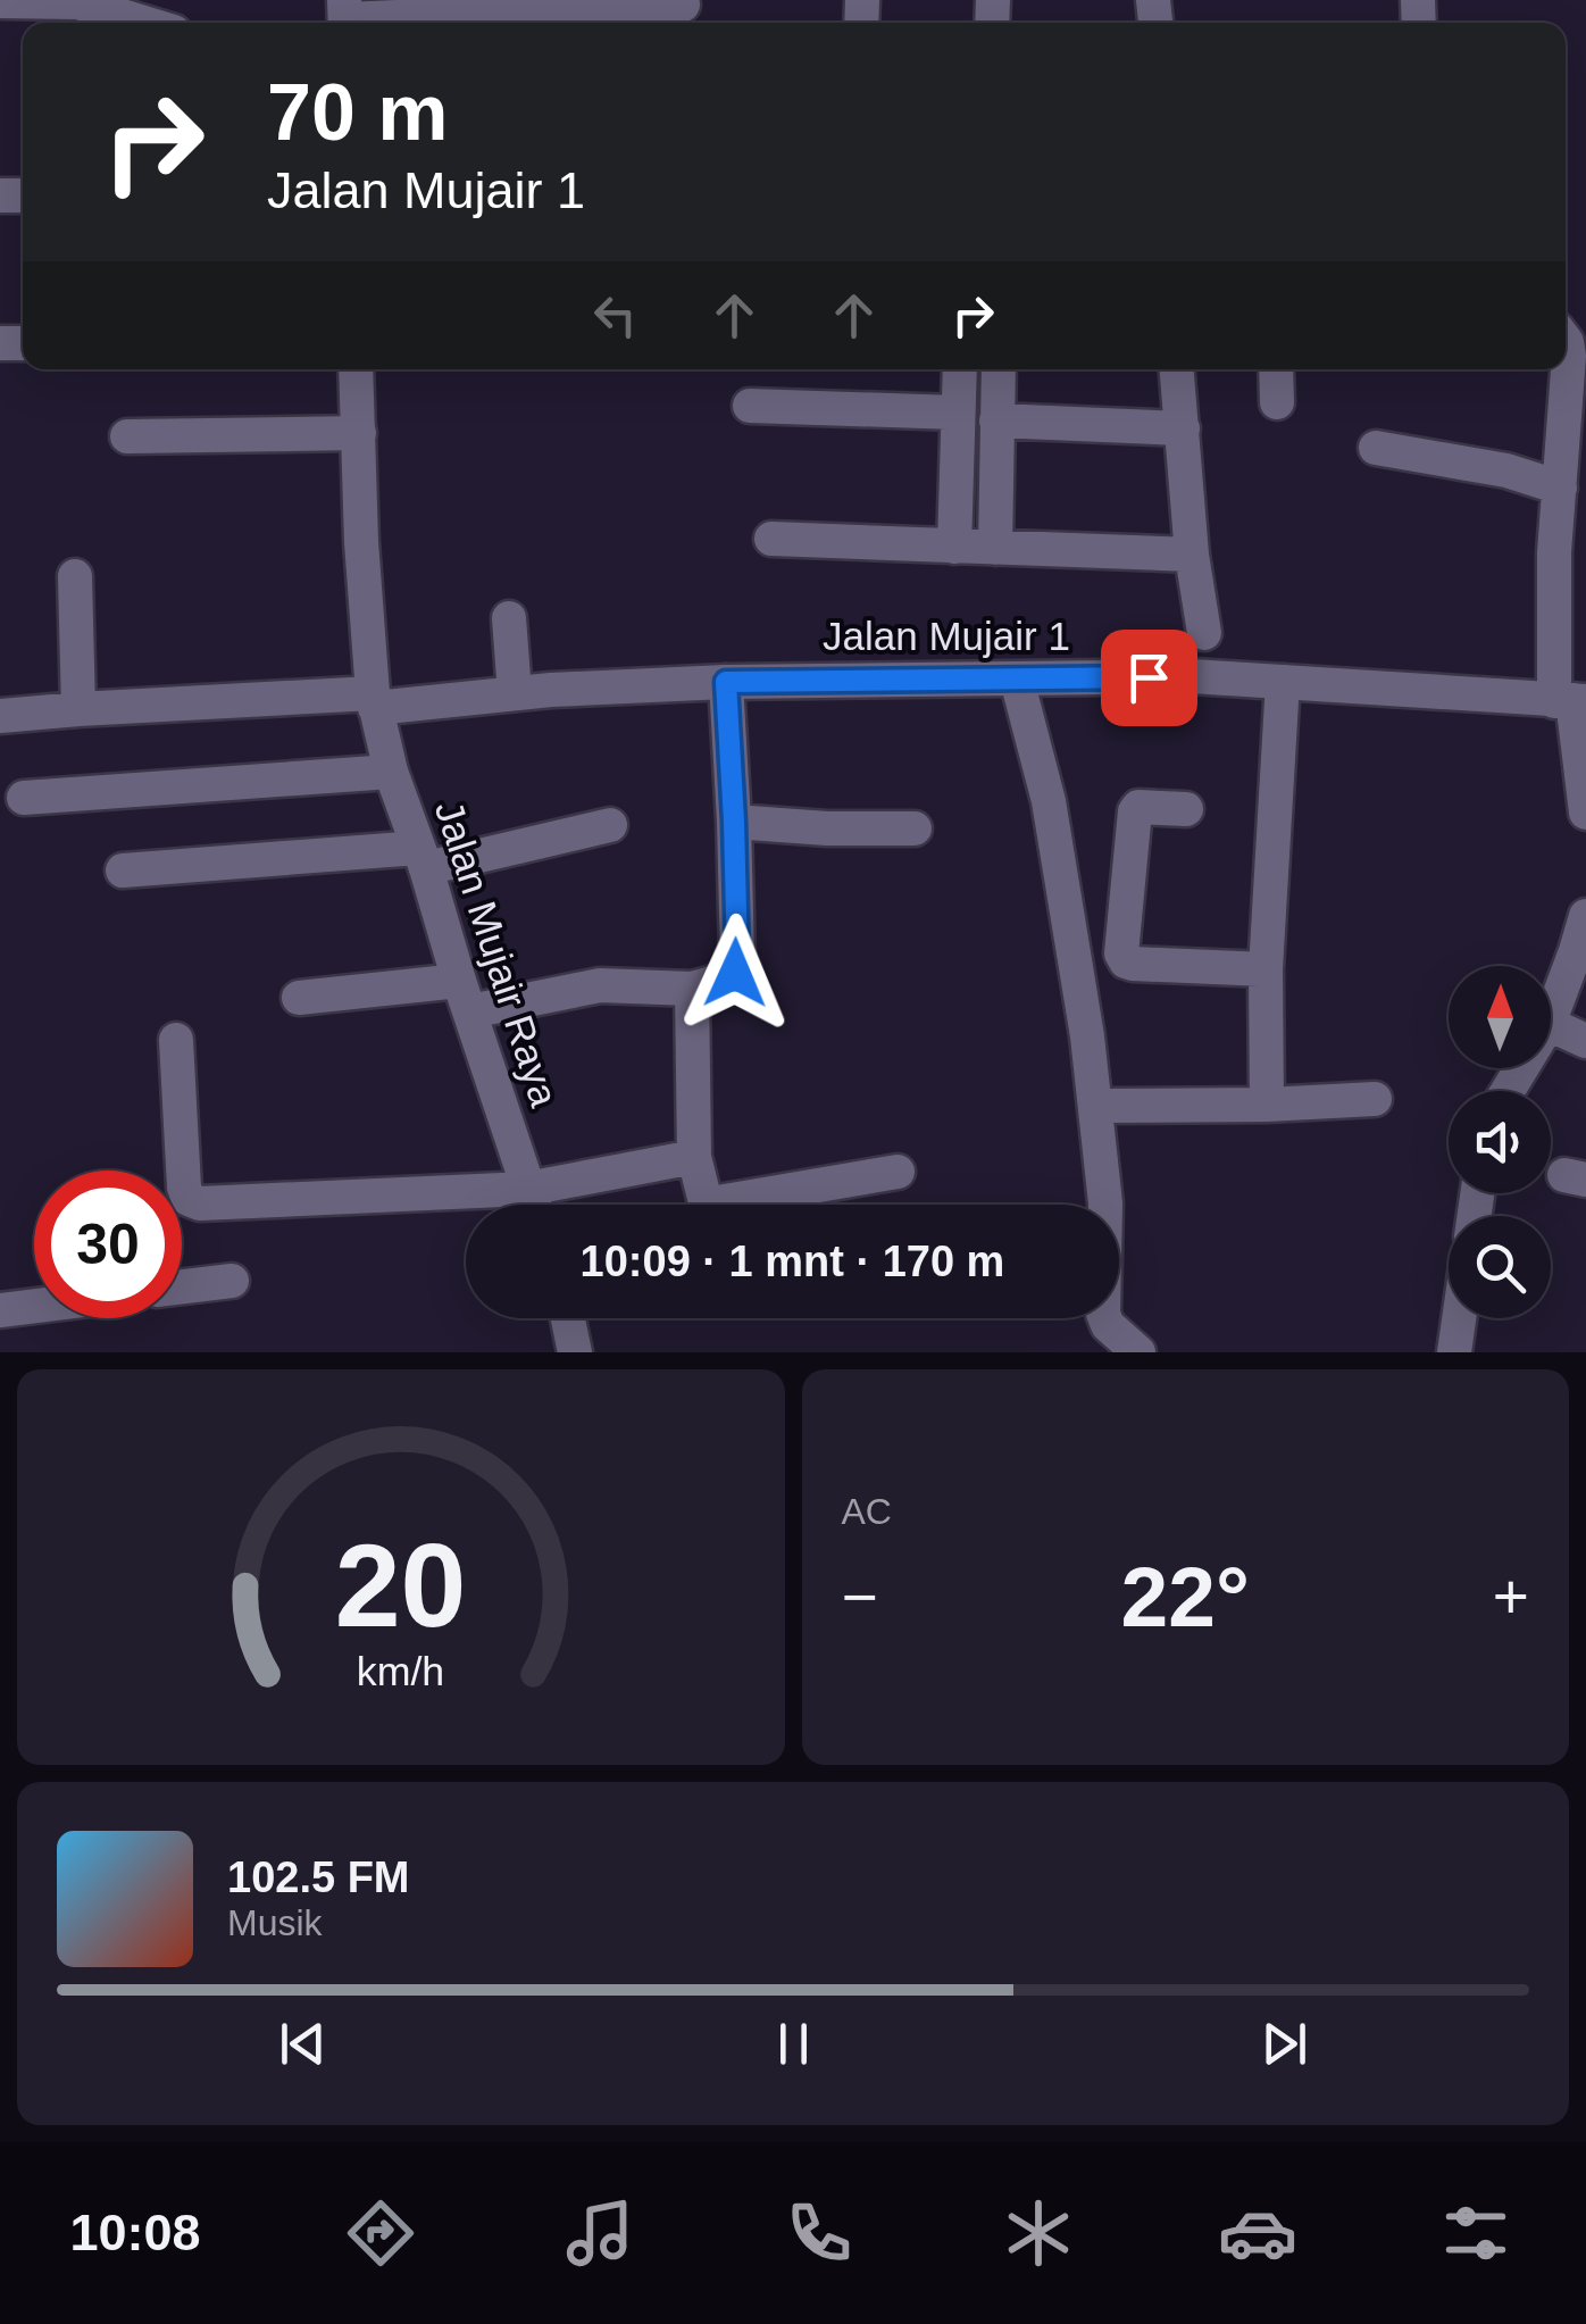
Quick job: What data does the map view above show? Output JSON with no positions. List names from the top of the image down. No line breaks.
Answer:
{"streets":{"street":["Jalan Mujair 1","Jalan Mujair Raya"]},"crossings":[["Jalan Mujair 1","Jalan Mujair Raya"]],"north":"top","page":{"turn":["70 m","Jalan Mujair 1"],"limit":"30","trip":"10:09 · 1 mnt · 170 m","tile":"AC","heat":["−","22°","+"],"song":["102.5 FM","Musik"],"tabs":"10:08","gauge":["20","km/h"]}}
